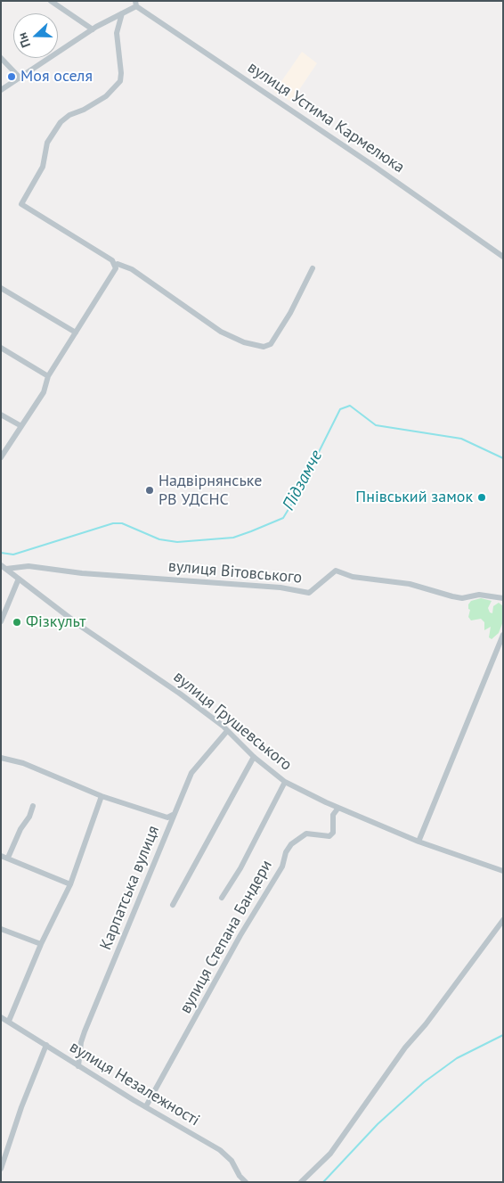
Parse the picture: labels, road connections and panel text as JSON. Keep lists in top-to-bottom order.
{
  "streets": {
    "street": [
      "вулиця Устима Кармелюка",
      "вулиця Вітовського",
      "вулиця Грушевського",
      "Карпатська вулиця",
      "вулиця Степана Бандери",
      "вулиця Незалежності"
    ]
  },
  "crossings": [
    ["вулиця Вітовського", "вулиця Грушевського"],
    ["вулиця Грушевського", "Карпатська вулиця"],
    ["вулиця Грушевського", "вулиця Степана Бандери"],
    ["Карпатська вулиця", "вулиця Незалежності"],
    ["вулиця Степана Бандери", "вулиця Незалежності"]
  ],
  "water": ["Підзамче"],
  "places": [
    "Моя оселя",
    "Надвірнянське РВ УДСНС",
    "Пнівський замок",
    "Фізкульт"
  ],
  "north": "left"
}
